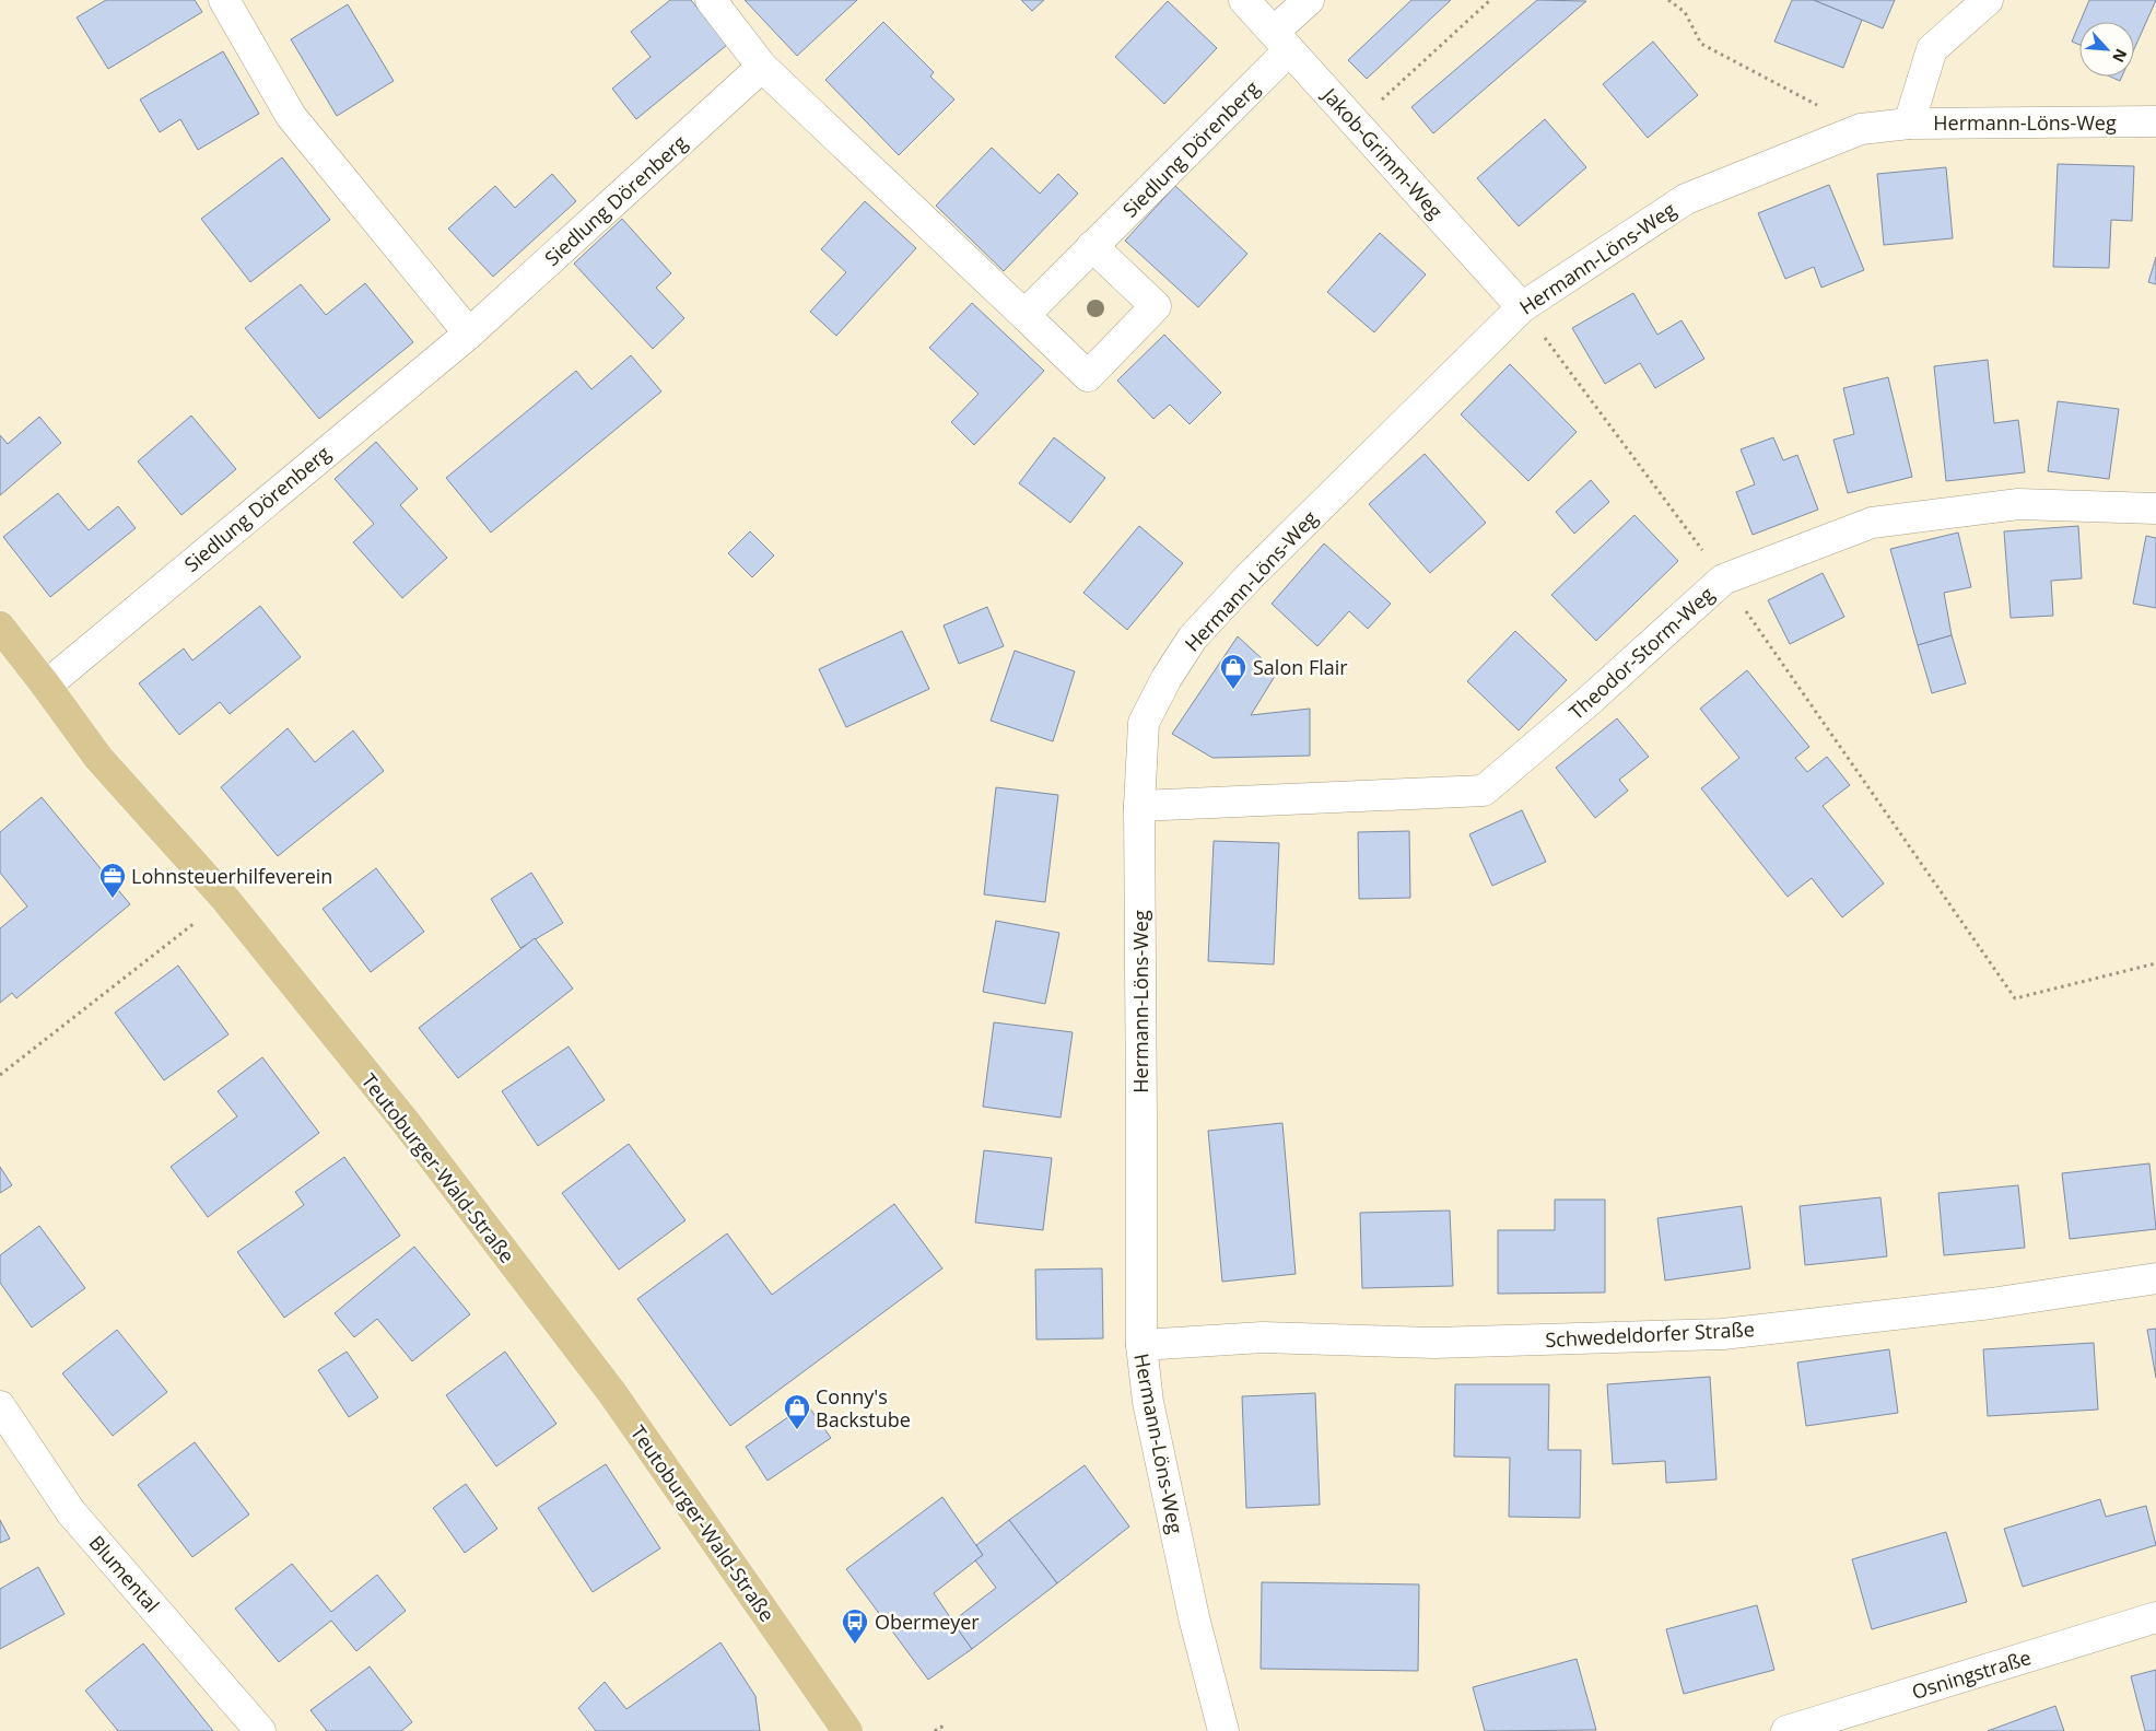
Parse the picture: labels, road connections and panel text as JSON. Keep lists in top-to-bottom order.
{
  "streets": {
    "main road": ["Teutoburger-Wald-Straße"],
    "street": [
      "Hermann-Löns-Weg",
      "Siedlung Dörenberg",
      "Jakob-Grimm-Weg",
      "Theodor-Storm-Weg",
      "Schwedeldorfer Straße",
      "Blumental",
      "Osningstraße"
    ]
  },
  "crossings": [
    ["Hermann-Löns-Weg", "Jakob-Grimm-Weg"],
    ["Hermann-Löns-Weg", "Theodor-Storm-Weg"],
    ["Hermann-Löns-Weg", "Schwedeldorfer Straße"],
    ["Siedlung Dörenberg", "Jakob-Grimm-Weg"],
    ["Siedlung Dörenberg", "Teutoburger-Wald-Straße"]
  ],
  "places": {
    "shop": ["Salon Flair", "Conny's Backstube"],
    "office": ["Lohnsteuerhilfeverein"],
    "bus stop": ["Obermeyer"]
  },
  "north": "bottom right"
}
